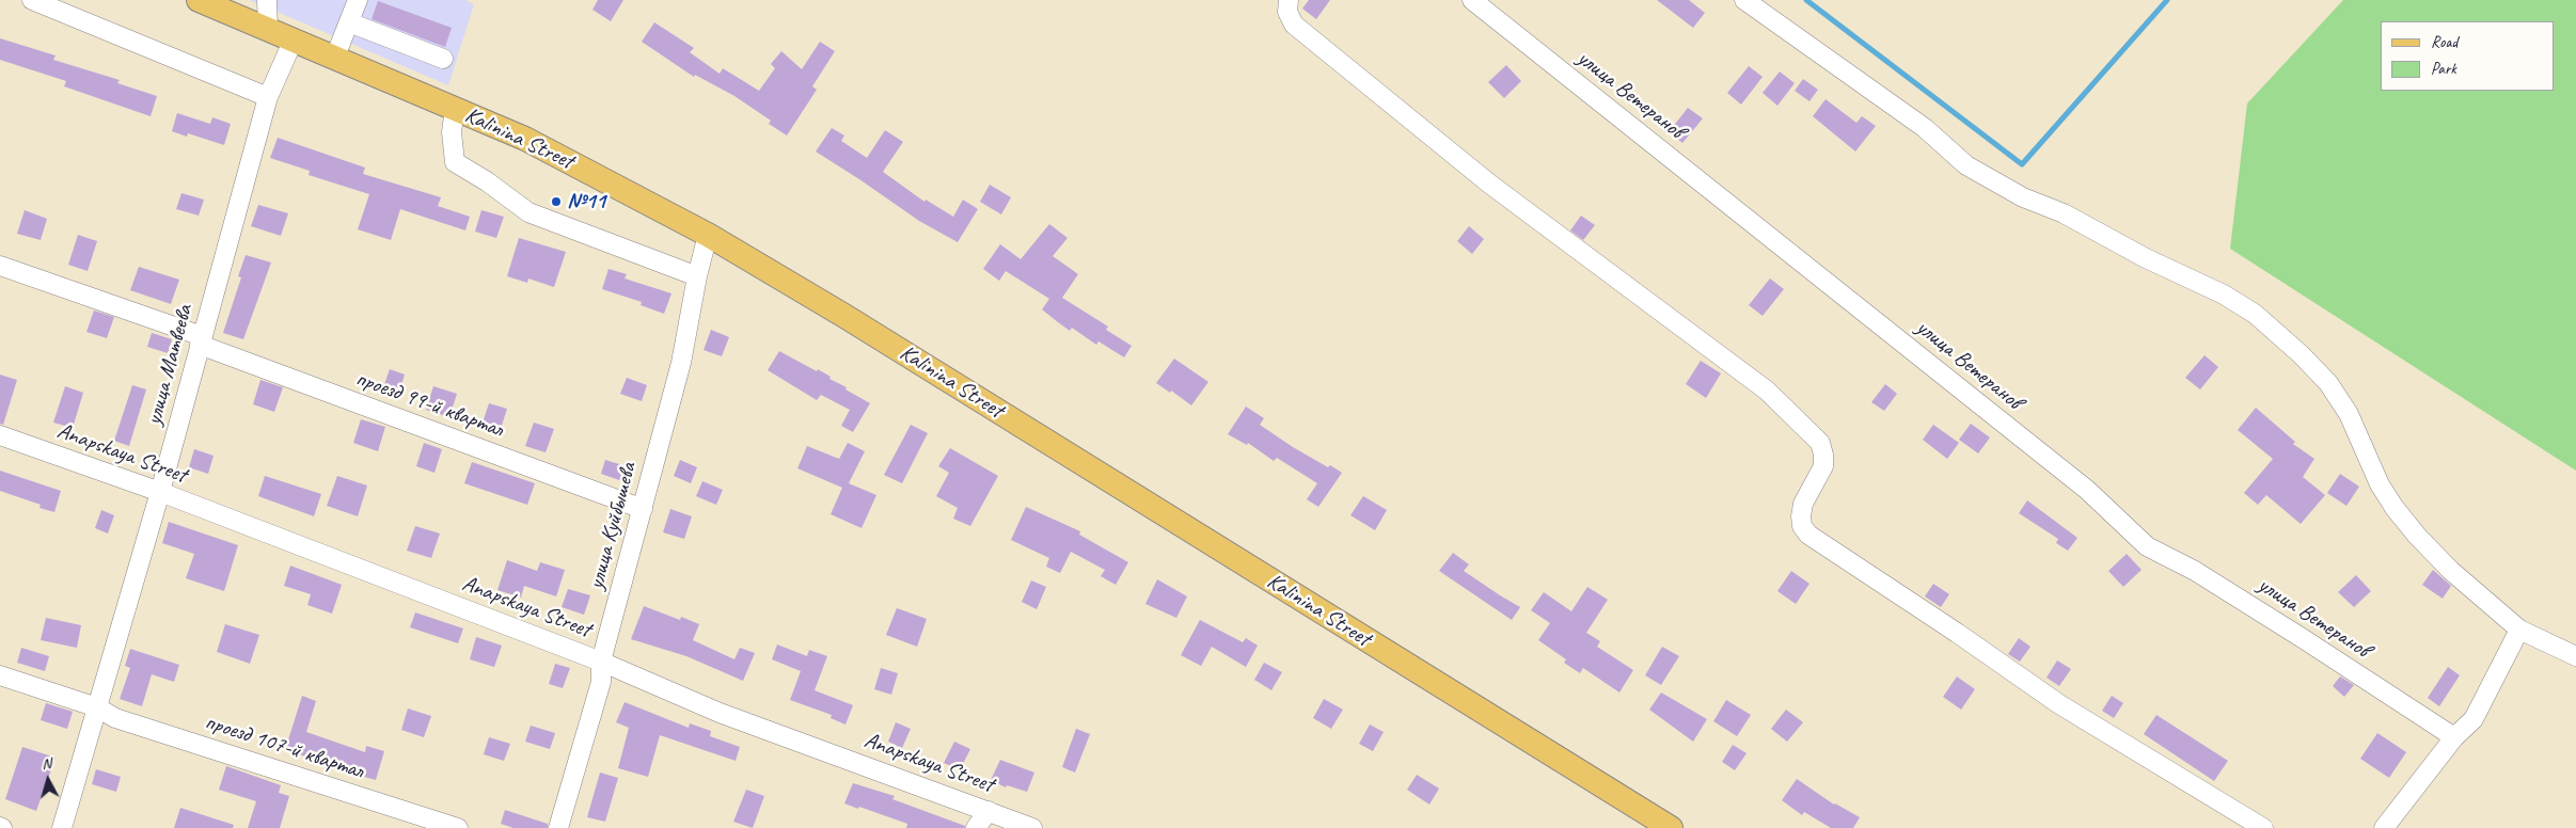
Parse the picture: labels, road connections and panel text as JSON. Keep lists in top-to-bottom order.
{
  "streets": {
    "main road": ["Kalinina Street"],
    "street": [
      "улица Ветеранов",
      "улица Матвеева",
      "проезд 99-й квартал",
      "Anapskaya Street",
      "улица Куйбышева",
      "проезд 107-й квартал"
    ]
  },
  "crossings": [
    ["Kalinina Street", "улица Матвеева"],
    ["Kalinina Street", "улица Куйбышева"],
    ["улица Матвеева", "проезд 99-й квартал"],
    ["улица Матвеева", "Anapskaya Street"],
    ["улица Матвеева", "проезд 107-й квартал"],
    ["проезд 99-й квартал", "улица Куйбышева"],
    ["Anapskaya Street", "улица Куйбышева"]
  ],
  "places": ["№11"],
  "legend": ["Road", "Park"],
  "north": "top"
}
